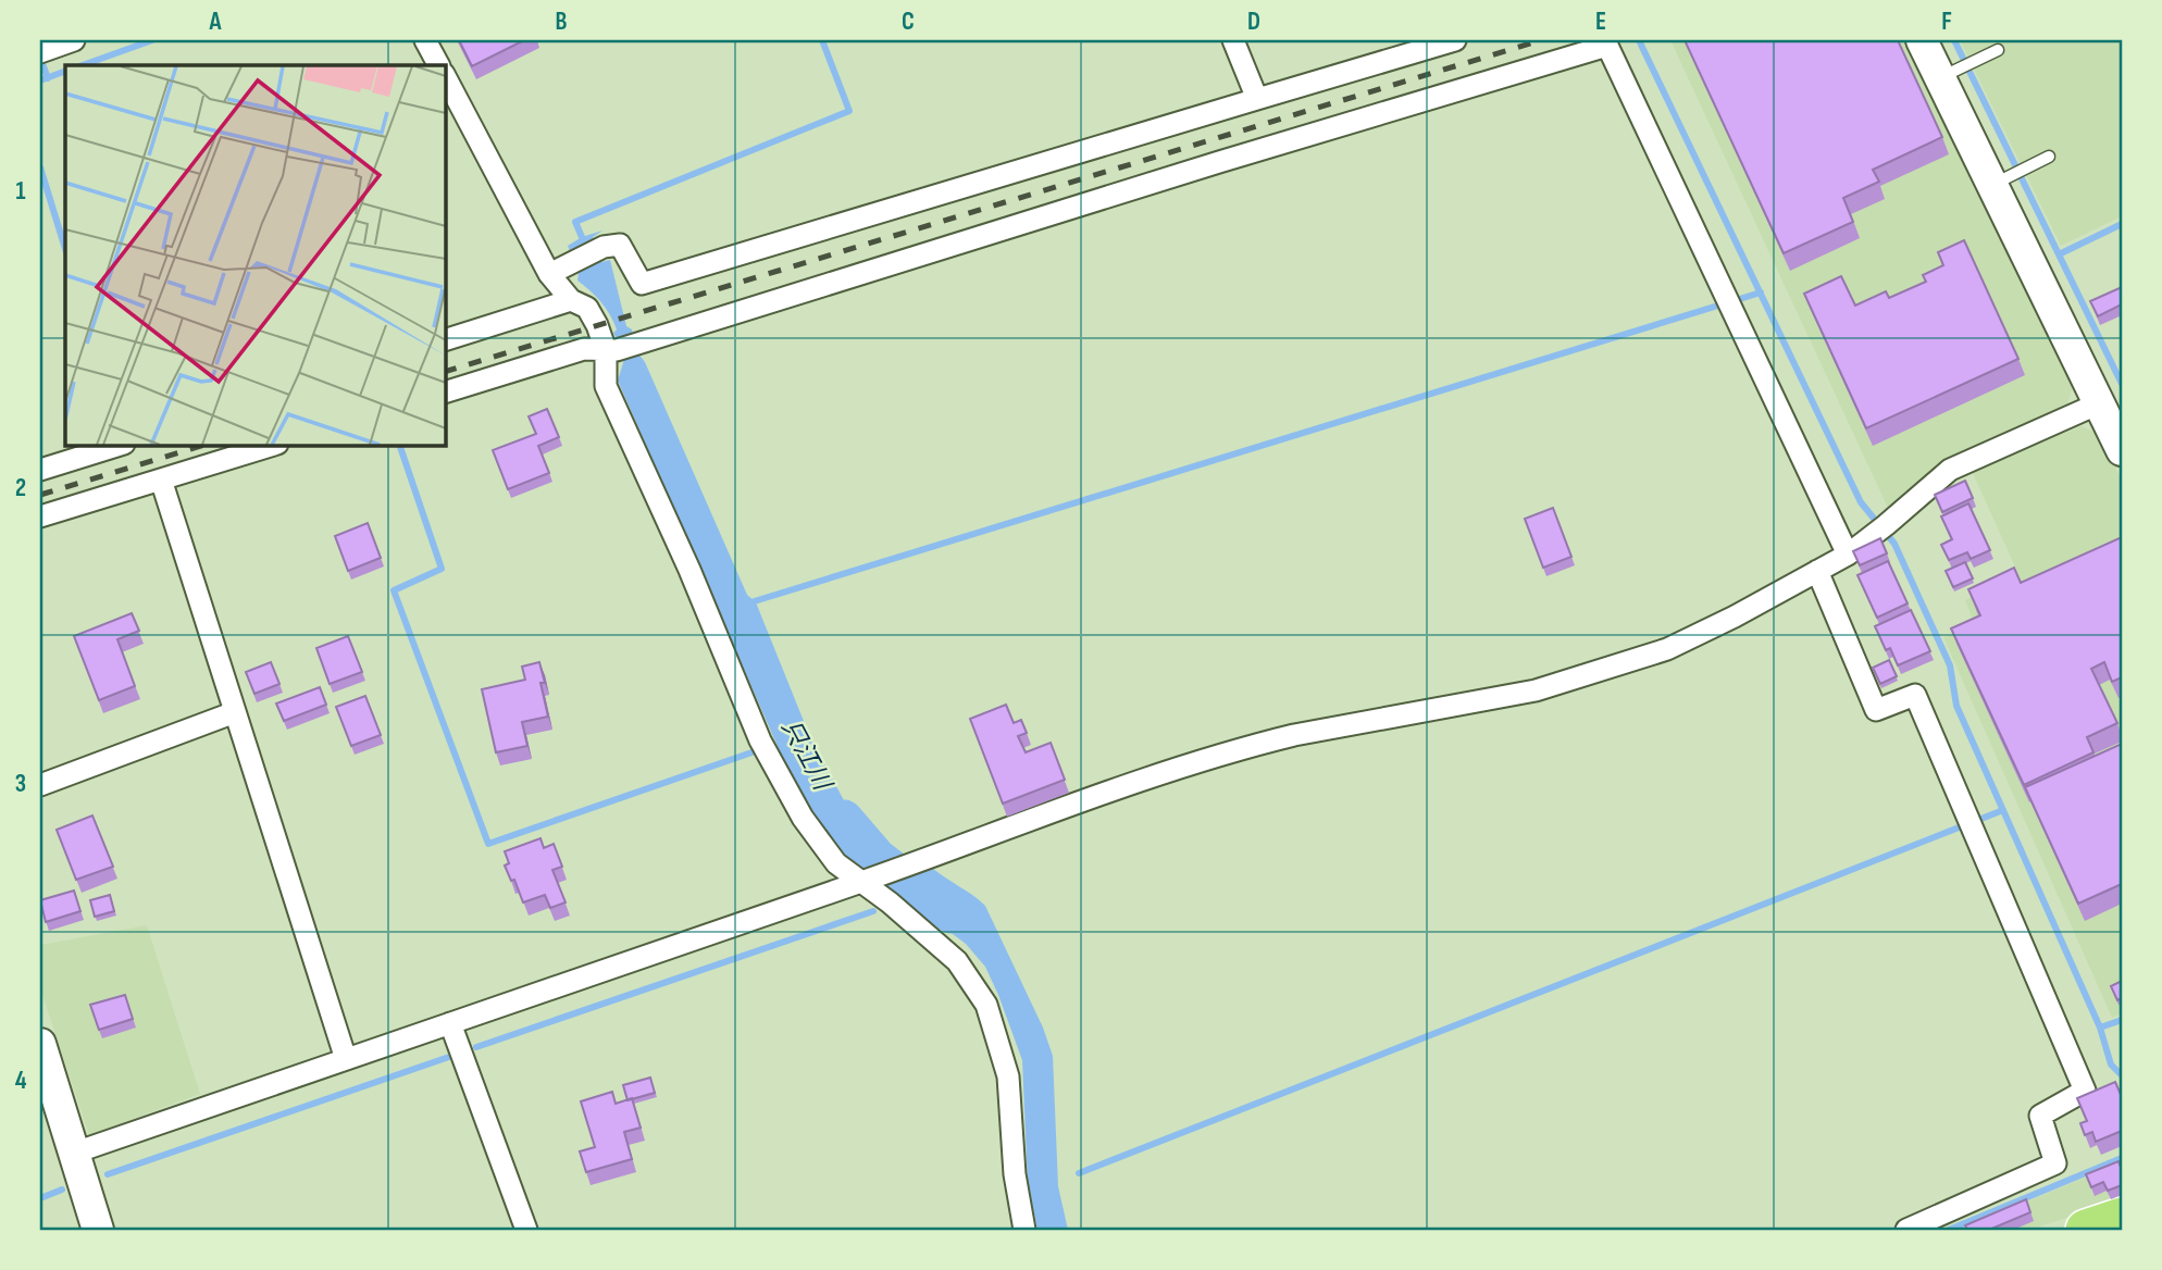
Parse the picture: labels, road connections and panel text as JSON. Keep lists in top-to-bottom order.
{
  "water": ["只江川"],
  "grid": {
    "columns": [
      "A",
      "B",
      "C",
      "D",
      "E",
      "F"
    ],
    "rows": [
      "1",
      "2",
      "3",
      "4"
    ]
  }
}
